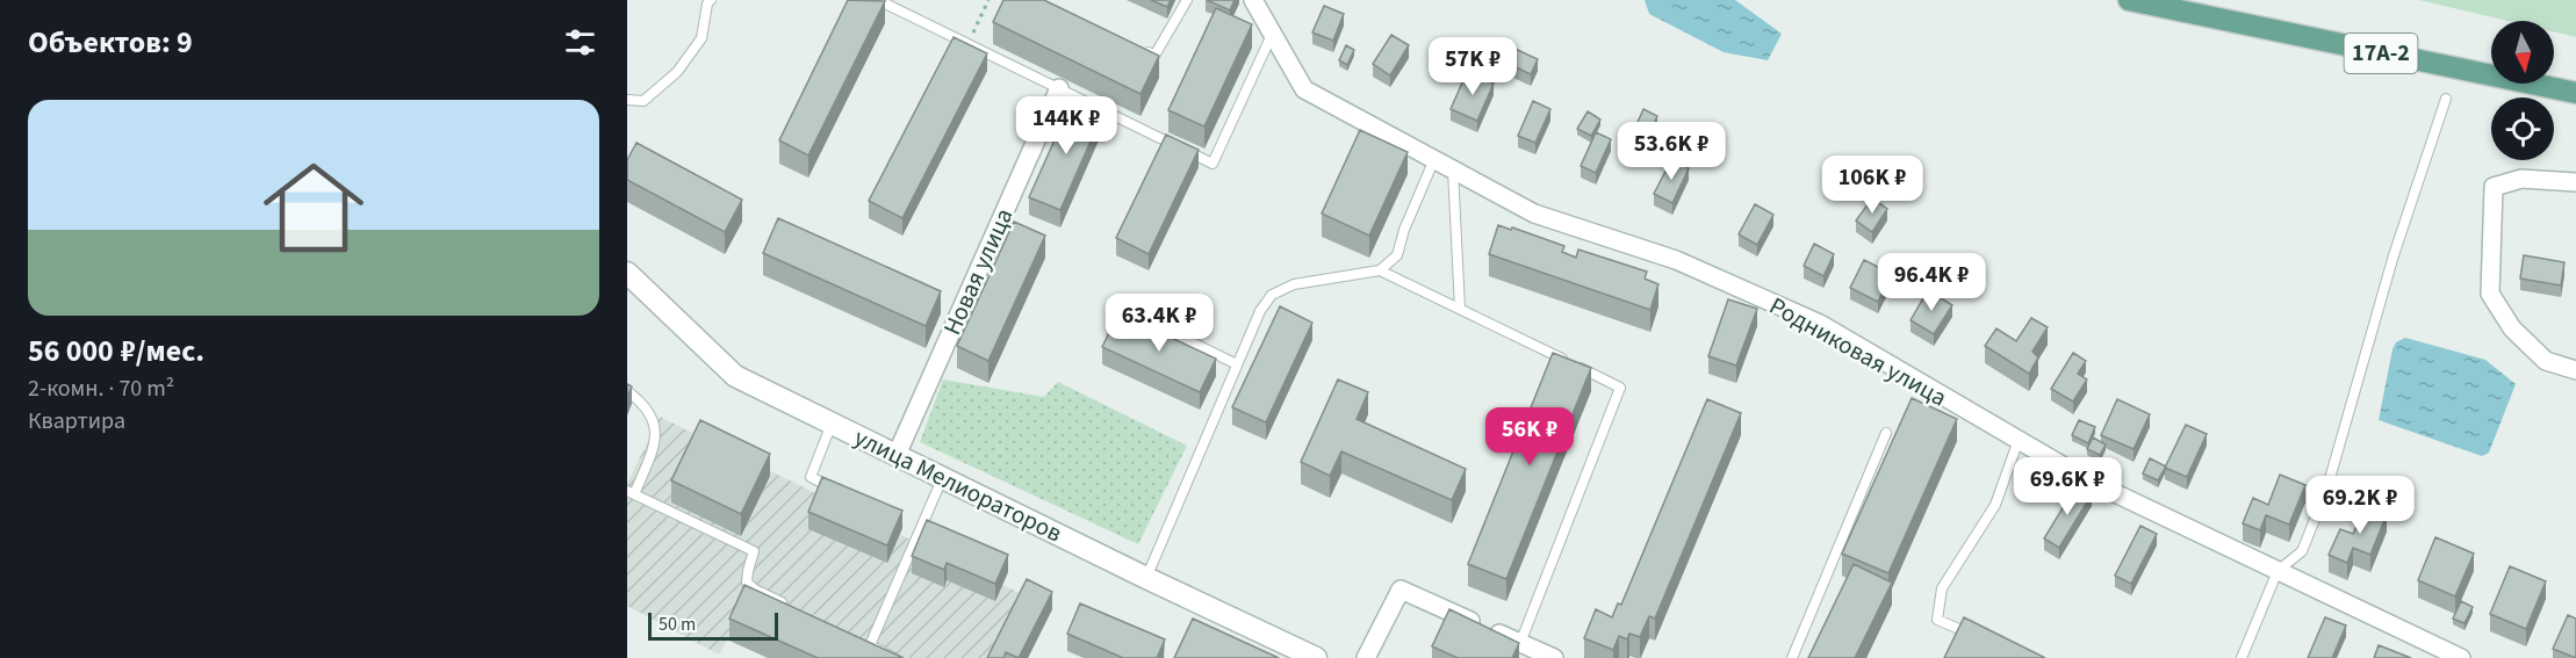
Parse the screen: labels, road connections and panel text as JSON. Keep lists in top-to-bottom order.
{
  "streets": {
    "main road": ["17А-2"],
    "street": ["Новая улица", "Родниковая улица", "улица Мелиораторов"]
  },
  "crossings": [
    ["Новая улица", "улица Мелиораторов"]
  ],
  "scale_bar": "50 m",
  "north": "bottom",
  "page": {
    "heading": "Объектов: 9",
    "price": [
      "57K ₽",
      "144K ₽",
      "53.6K ₽",
      "106K ₽",
      "96.4K ₽",
      "63.4K ₽",
      "56K ₽",
      "69.6K ₽",
      "69.2K ₽"
    ],
    "list": [
      {
        "name": "56 000 ₽/мес.",
        "note": "2-комн. · 70 m² · Квартира"
      }
    ],
    "scale": "50 m"
  }
}
